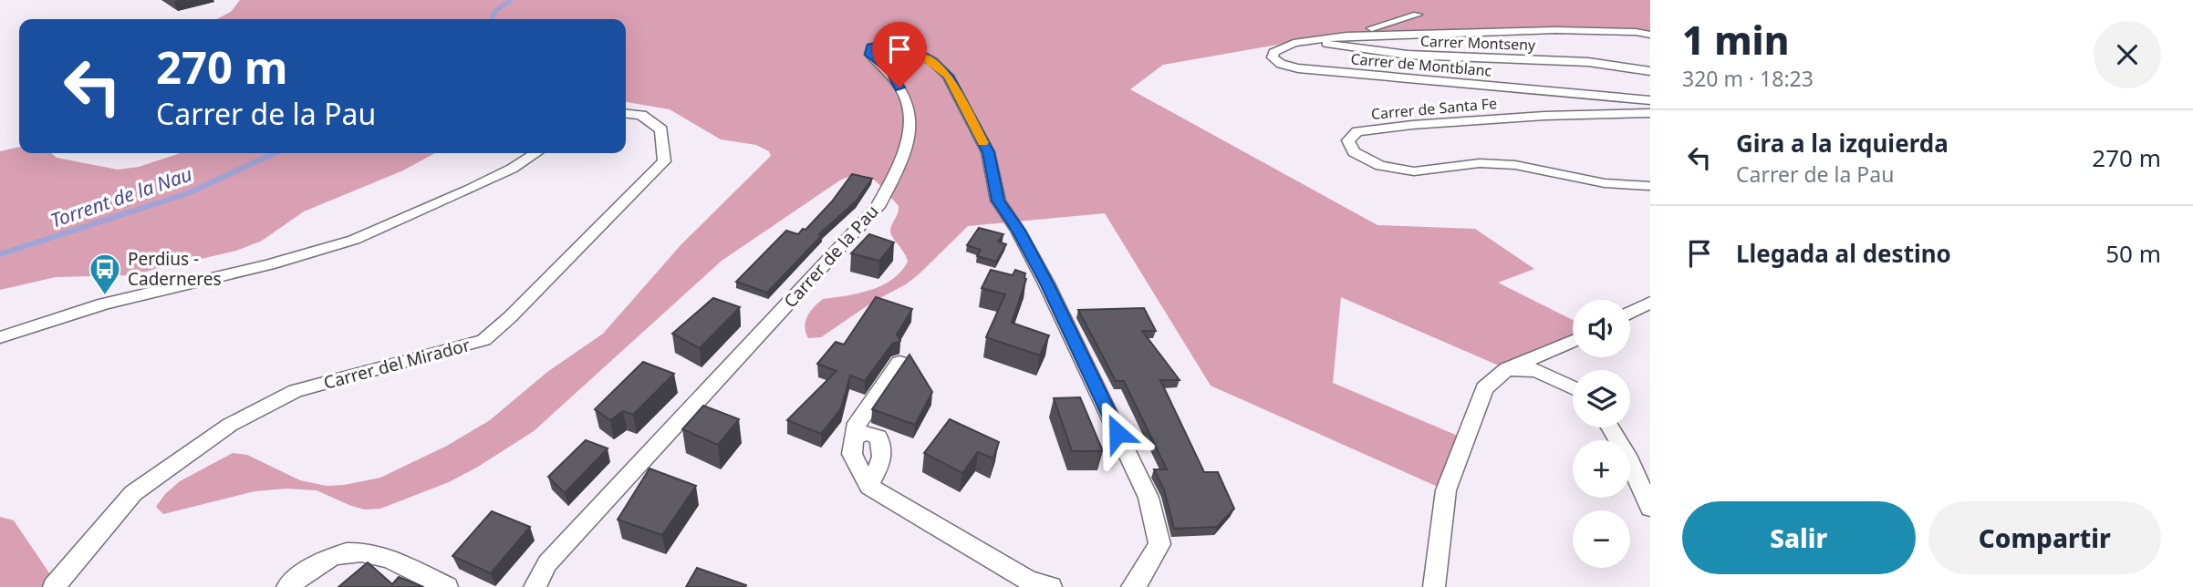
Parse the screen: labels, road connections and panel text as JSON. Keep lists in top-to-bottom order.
{
  "streets": {
    "street": [
      "Carrer Montseny",
      "Carrer de Montblanc",
      "Carrer de Santa Fe",
      "Carrer de la Pau",
      "Carrer del Mirador"
    ]
  },
  "crossings": [
    ["Carrer Montseny", "Carrer de Montblanc"]
  ],
  "water": ["Torrent de la Nau"],
  "places": {
    "bus stop": ["Perdius - Caderneres"]
  },
  "page": {
    "heading": ["1 min", "320 m · 18:23"],
    "turn": ["270 m", "Carrer de la Pau"],
    "list": [
      {
        "name": "Gira a la izquierda",
        "note": "Carrer de la Pau",
        "value": "270 m"
      },
      {
        "name": "Llegada al destino",
        "value": "50 m"
      }
    ],
    "map_buttons": ["+", "−"],
    "buttons": ["Salir", "Compartir"]
  }
}
